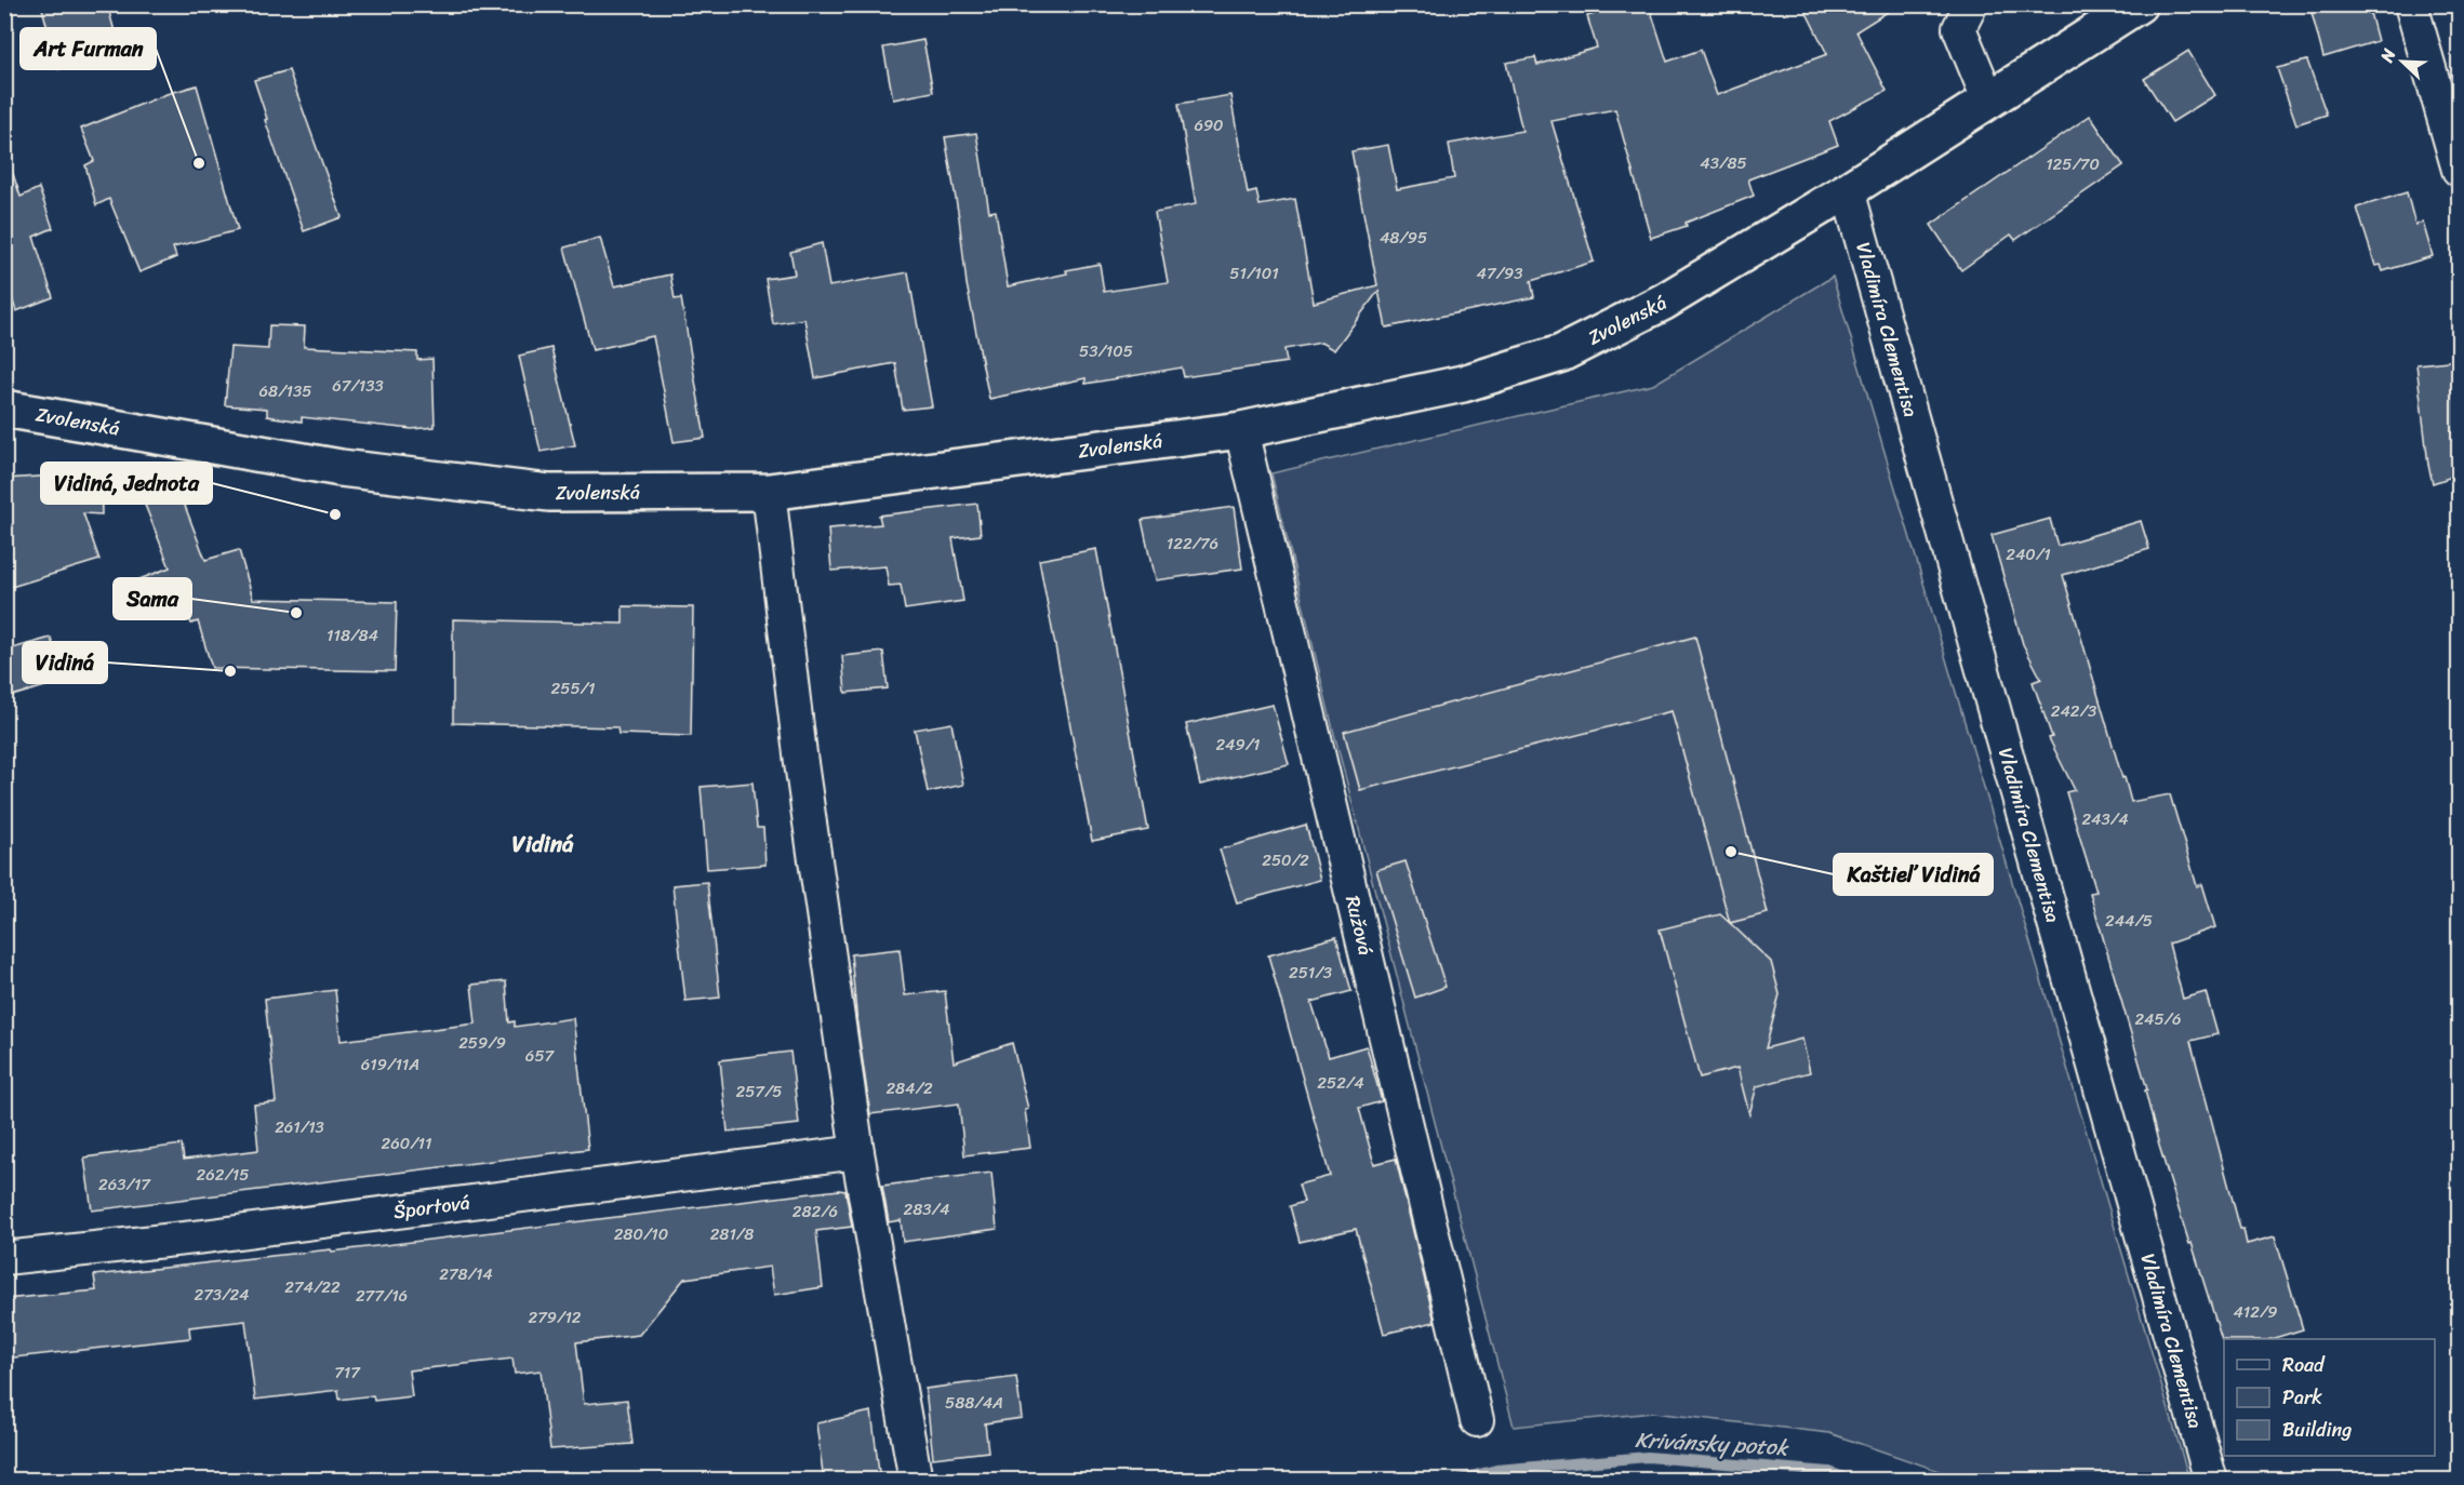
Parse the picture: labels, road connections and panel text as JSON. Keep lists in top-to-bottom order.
{
  "streets": {
    "street": [
      "Zvolenská",
      "Vladimíra Clementisa",
      "Ružová",
      "Športová"
    ]
  },
  "crossings": [
    ["Zvolenská", "Vladimíra Clementisa"],
    ["Zvolenská", "Ružová"]
  ],
  "districts": ["Vidiná"],
  "water": ["Krivánsky potok"],
  "places": [
    "Art Furman",
    "Vidiná, Jednota",
    "Sama",
    "Vidiná",
    "Kaštieľ Vidiná"
  ],
  "house_numbers": [
    "690",
    "43/85",
    "125/70",
    "48/95",
    "51/101",
    "47/93",
    "53/105",
    "67/133",
    "68/135",
    "122/76",
    "240/1",
    "118/84",
    "255/1",
    "242/3",
    "249/1",
    "243/4",
    "250/2",
    "244/5",
    "251/3",
    "245/6",
    "259/9",
    "657",
    "619/11A",
    "252/4",
    "284/2",
    "257/5",
    "261/13",
    "260/11",
    "262/15",
    "263/17",
    "283/4",
    "282/6",
    "280/10",
    "281/8",
    "278/14",
    "274/22",
    "273/24",
    "277/16",
    "412/9",
    "279/12",
    "717",
    "588/4A"
  ],
  "legend": ["Road", "Park", "Building"],
  "north": "top left"
}
